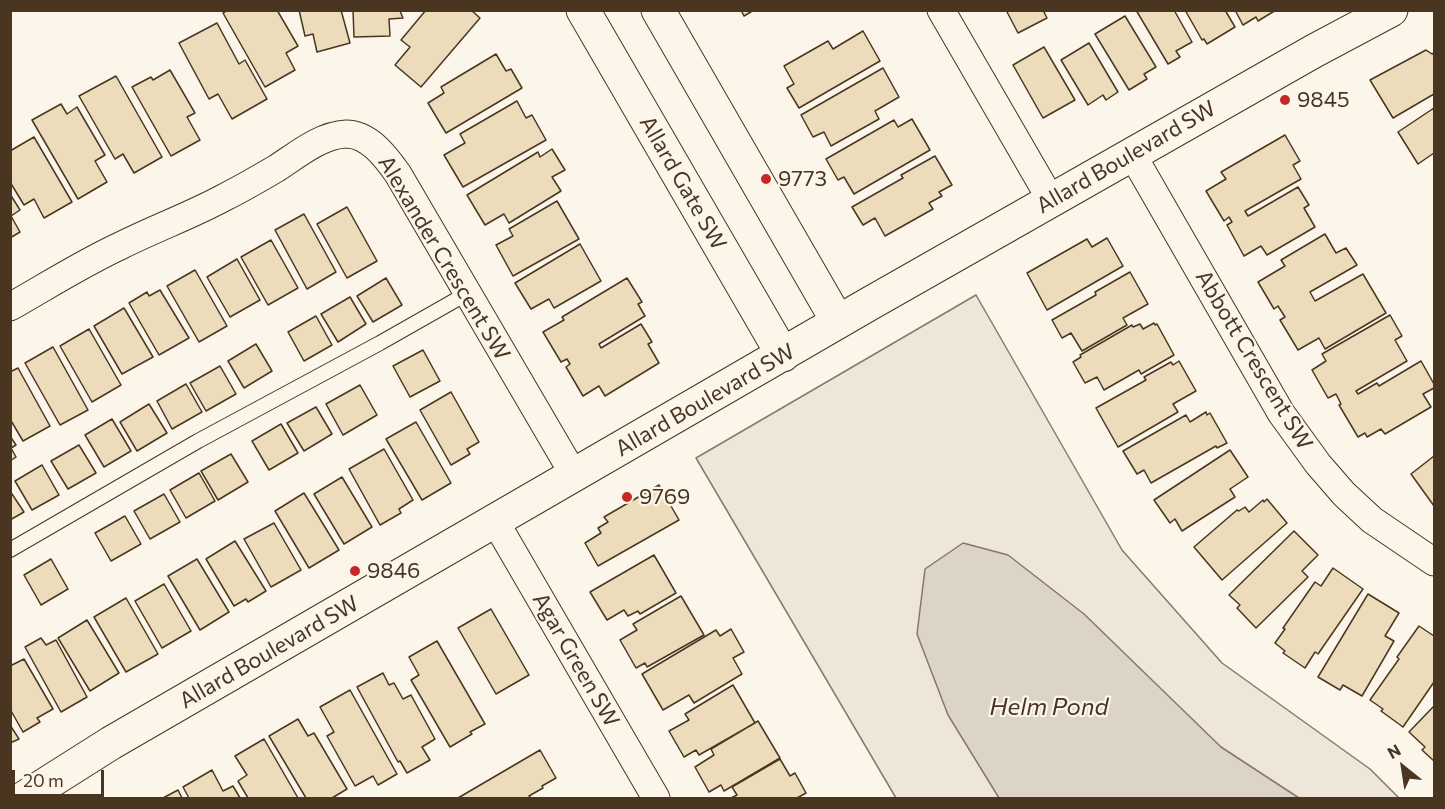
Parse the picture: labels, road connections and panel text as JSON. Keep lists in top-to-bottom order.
{
  "streets": {
    "street": [
      "Allard Boulevard SW",
      "Allard Gate SW",
      "Alexander Crescent SW",
      "Abbott Crescent SW",
      "Agar Green SW"
    ]
  },
  "crossings": [
    ["Allard Boulevard SW", "Allard Gate SW"],
    ["Allard Boulevard SW", "Alexander Crescent SW"],
    ["Allard Boulevard SW", "Abbott Crescent SW"],
    ["Allard Boulevard SW", "Agar Green SW"]
  ],
  "water": ["Helm Pond"],
  "places": [
    "9845",
    "9773",
    "9769",
    "9846"
  ],
  "scale_bar": "20 m",
  "north": "top left"
}
